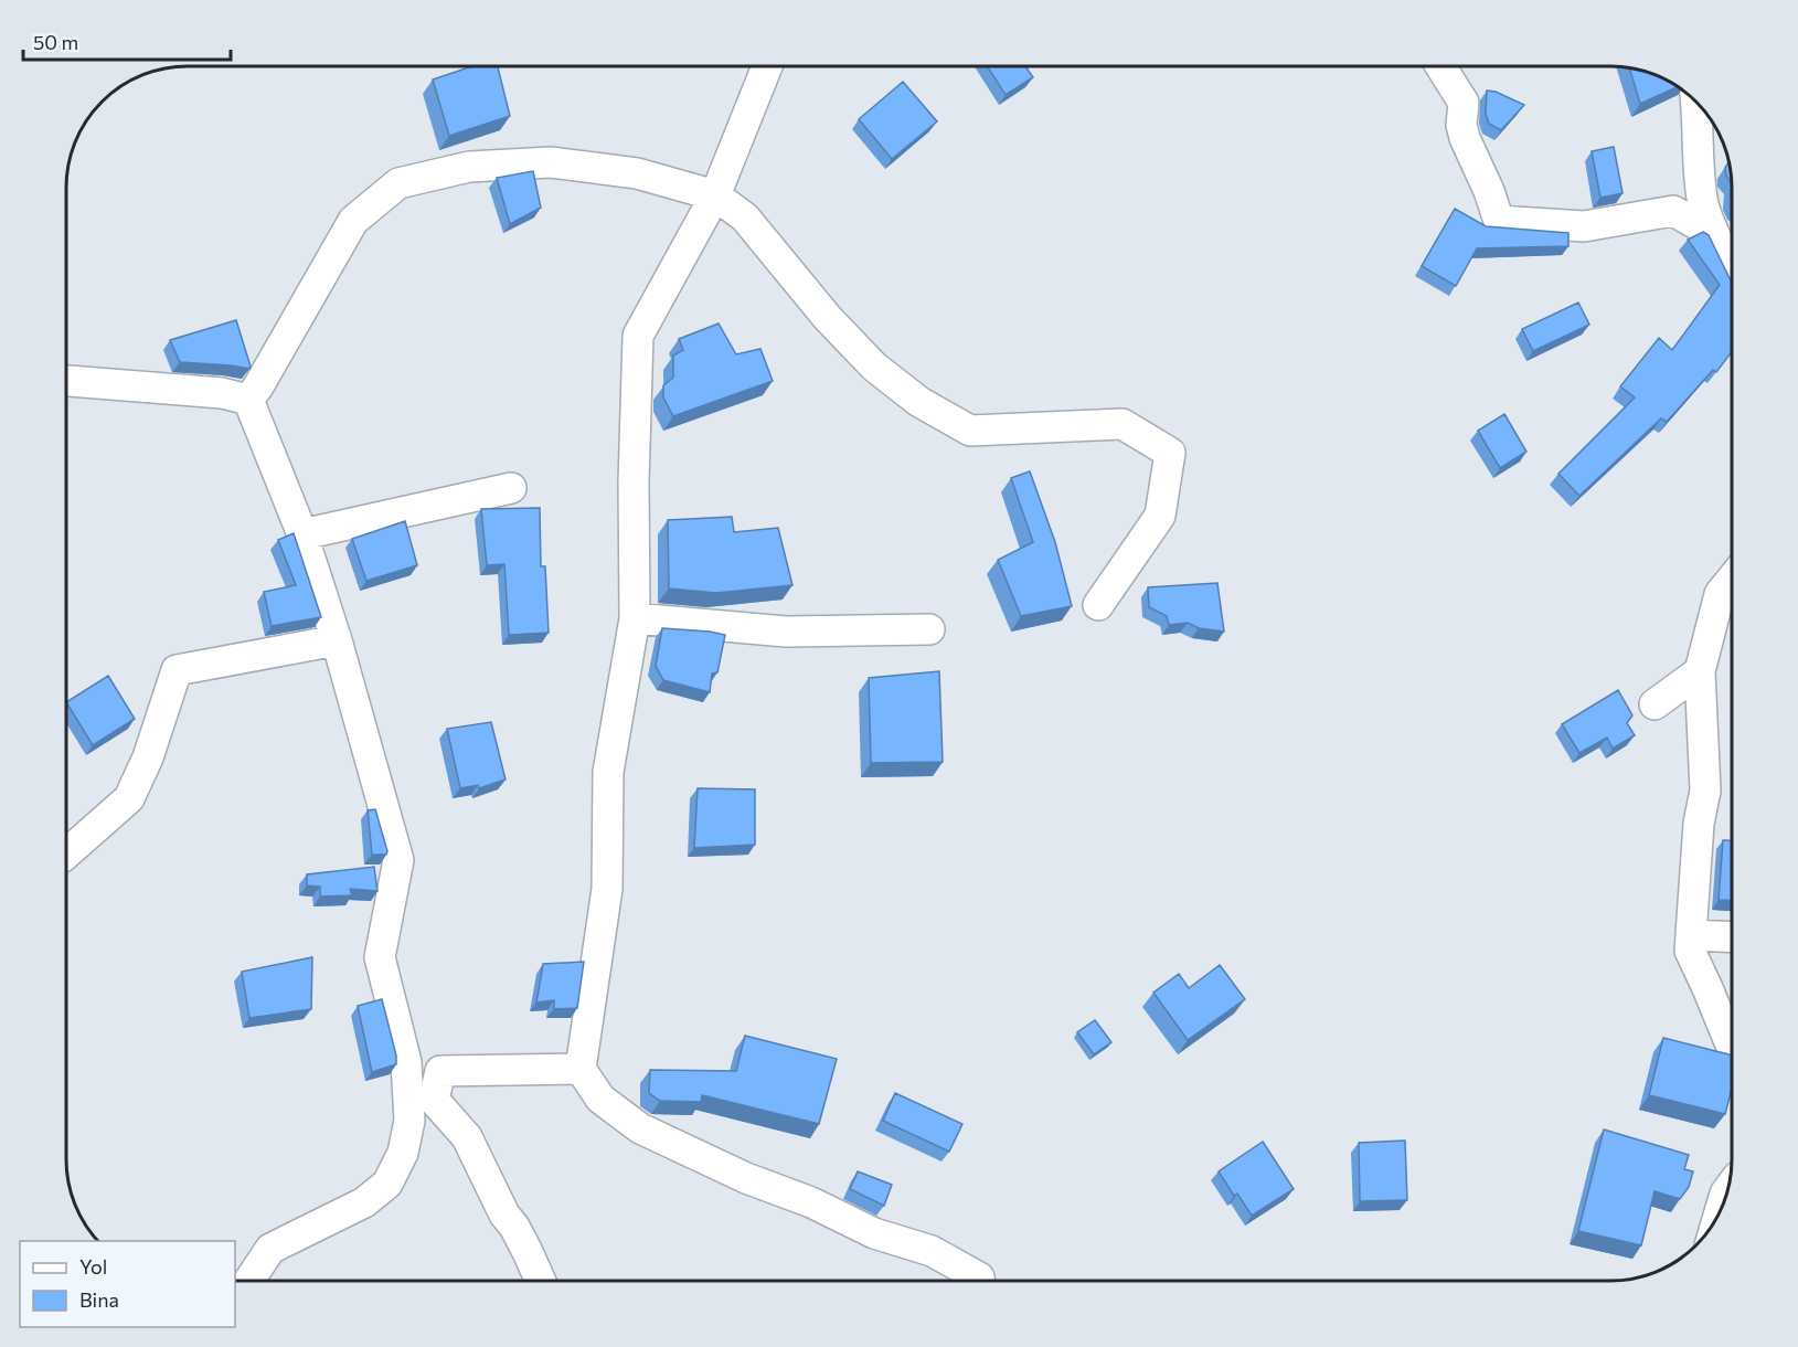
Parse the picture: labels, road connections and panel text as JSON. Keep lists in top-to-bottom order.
{
  "legend": ["Yol", "Bina"],
  "scale_bar": "50 m"
}
